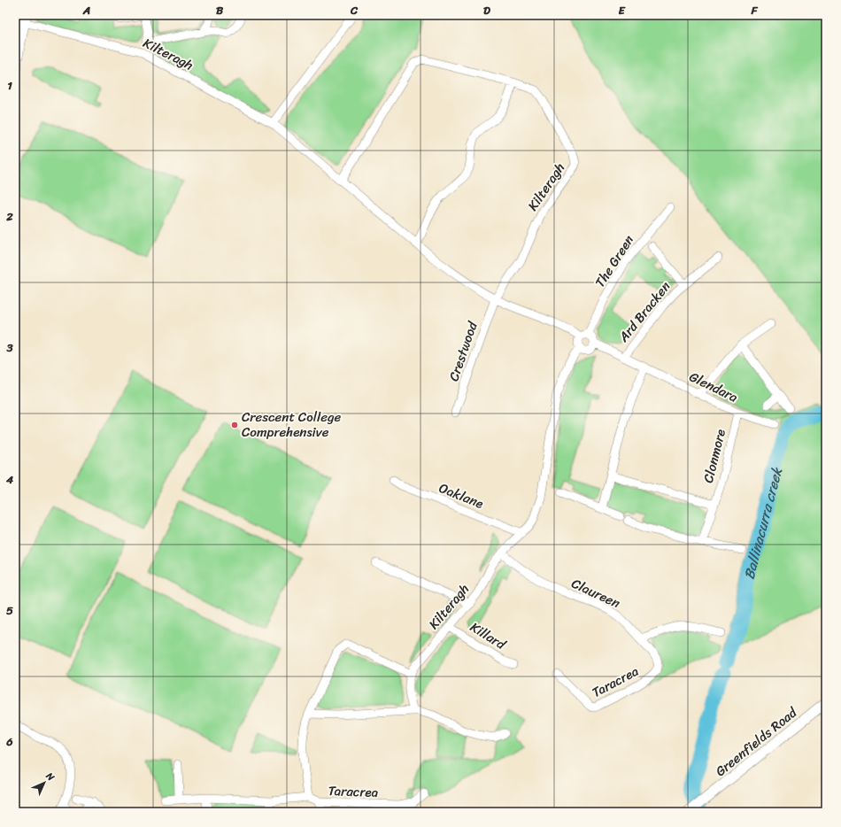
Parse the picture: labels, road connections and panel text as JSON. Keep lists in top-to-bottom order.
{
  "streets": {
    "street": [
      "Kilteragh",
      "The Green",
      "Ard Bracken",
      "Crestwood",
      "Glendara",
      "Clonmore",
      "Oaklane",
      "Claureen",
      "Killard",
      "Taracrea",
      "Greenfields Road"
    ]
  },
  "crossings": [
    ["Kilteragh", "The Green"],
    ["Kilteragh", "Crestwood"],
    ["Kilteragh", "Glendara"],
    ["Kilteragh", "Oaklane"],
    ["Kilteragh", "Claureen"],
    ["Kilteragh", "Killard"],
    ["The Green", "Glendara"],
    ["Ard Bracken", "Glendara"],
    ["Glendara", "Clonmore"],
    ["Claureen", "Taracrea"]
  ],
  "water": ["Ballinacurra creek"],
  "places": ["Crescent College Comprehensive"],
  "north": "top right",
  "grid": {
    "columns": [
      "A",
      "B",
      "C",
      "D",
      "E",
      "F"
    ],
    "rows": [
      "1",
      "2",
      "3",
      "4",
      "5",
      "6"
    ]
  }
}
